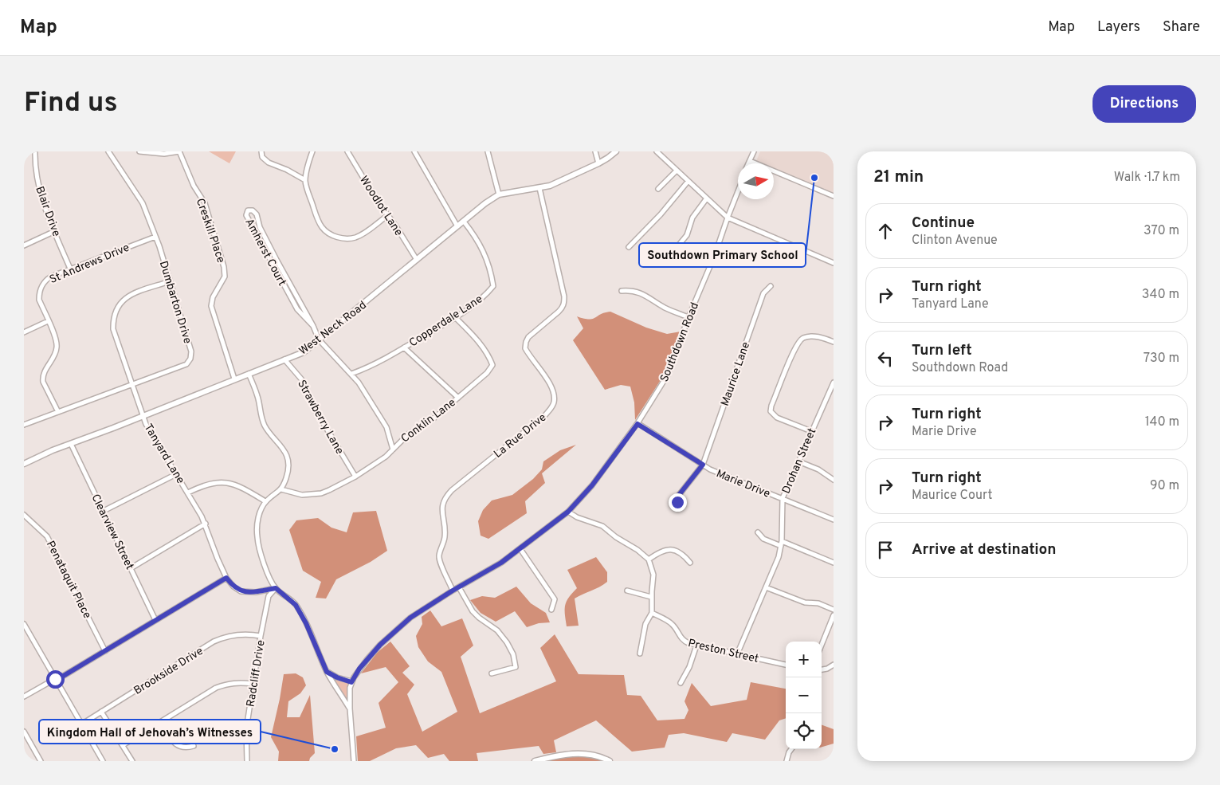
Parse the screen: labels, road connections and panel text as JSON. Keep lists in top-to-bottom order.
{
  "streets": {
    "street": [
      "Woodlot Lane",
      "Blair Drive",
      "Creskill Place",
      "Amherst Court",
      "St Andrews Drive",
      "Dumbarton Drive",
      "Copperdale Lane",
      "West Neck Road",
      "Southdown Road",
      "Maurice Lane",
      "Strawberry Lane",
      "Conklin Lane",
      "La Rue Drive",
      "Tanyard Lane",
      "Drohan Street",
      "Marie Drive",
      "Clearview Street",
      "Penataquit Place",
      "Preston Street",
      "Brookside Drive",
      "Radcliff Drive"
    ]
  },
  "crossings": [
    ["Woodlot Lane", "West Neck Road"],
    ["Blair Drive", "St Andrews Drive"],
    ["Creskill Place", "West Neck Road"],
    ["Amherst Court", "West Neck Road"],
    ["St Andrews Drive", "Dumbarton Drive"],
    ["Dumbarton Drive", "Tanyard Lane"],
    ["Copperdale Lane", "West Neck Road"],
    ["Copperdale Lane", "Conklin Lane"],
    ["West Neck Road", "Strawberry Lane"],
    ["West Neck Road", "La Rue Drive"],
    ["West Neck Road", "Tanyard Lane"],
    ["West Neck Road", "Clearview Street"],
    ["Southdown Road", "La Rue Drive"],
    ["Southdown Road", "Marie Drive"],
    ["Maurice Lane", "Marie Drive"],
    ["Strawberry Lane", "Conklin Lane"],
    ["Tanyard Lane", "Radcliff Drive"],
    ["Drohan Street", "Marie Drive"],
    ["Drohan Street", "Preston Street"],
    ["Brookside Drive", "Radcliff Drive"]
  ],
  "places": ["Southdown Primary School", "Kingdom Hall of Jehovah’s Witnesses"],
  "north": "right",
  "page": {
    "header": "Map",
    "nav": ["Map", "Layers", "Share"],
    "buttons": "Directions",
    "title": "Find us",
    "heading": ["21 min", "Walk · 1.7 km"],
    "list": [
      ["Continue", "Clinton Avenue", "370 m"],
      ["Turn right", "Tanyard Lane", "340 m"],
      ["Turn left", "Southdown Road", "730 m"],
      ["Turn right", "Marie Drive", "140 m"],
      ["Turn right", "Maurice Court", "90 m"],
      "Arrive at destination"
    ],
    "map_buttons": ["+", "−"]
  }
}
